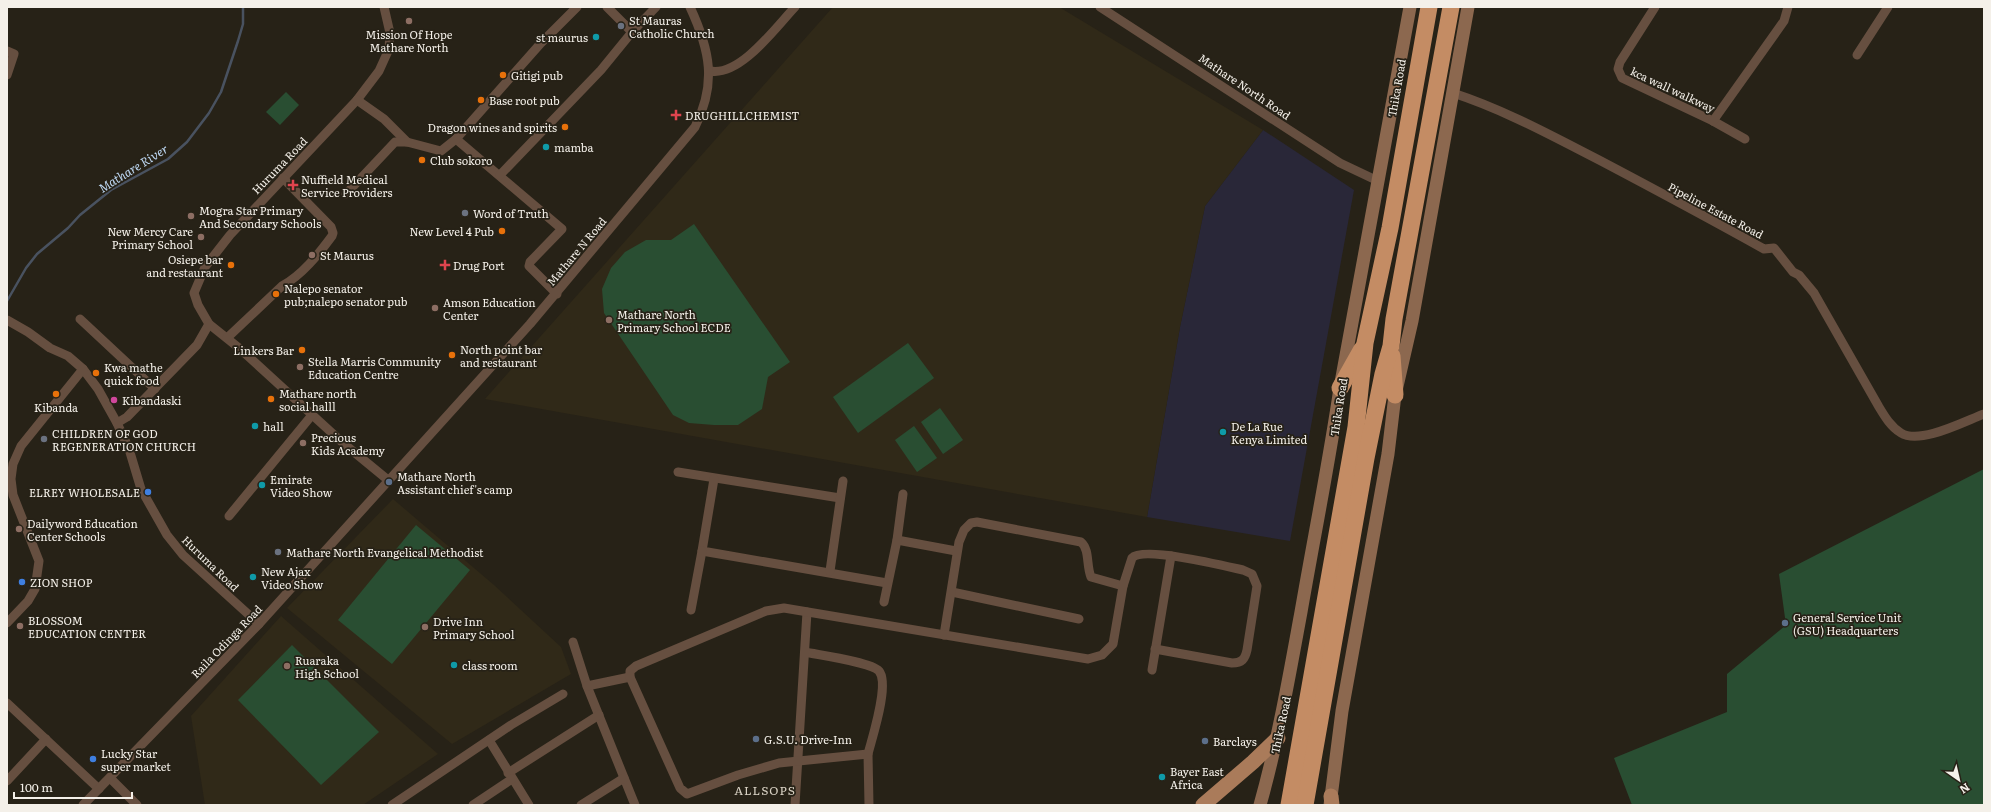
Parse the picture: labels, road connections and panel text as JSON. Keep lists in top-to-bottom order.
{
  "streets": {
    "highway": ["Thika Road"],
    "street": [
      "Mathare North Road",
      "kca wall walkway",
      "Huruma Road",
      "Pipeline Estate Road",
      "Mathare N Road",
      "Raila Odinga Road"
    ]
  },
  "crossings": [
    ["Mathare North Road", "Thika Road"],
    ["Huruma Road", "Raila Odinga Road"],
    ["Mathare N Road", "Raila Odinga Road"]
  ],
  "districts": ["ALLSOPS"],
  "water": ["Mathare River"],
  "places": {
    "other": [
      "Mission Of Hope Mathare North",
      "St Mauras Catholic Church",
      "st maurus",
      "Gitigi pub",
      "Base root pub",
      "Dragon wines and spirits",
      "mamba",
      "Club sokoro",
      "Word of Truth",
      "Mogra Star Primary And Secondary Schools",
      "New Level 4 Pub",
      "New Mercy Care Primary School",
      "St Maurus",
      "Osiepe bar and restaurant",
      "Nalepo senator pub;nalepo senator pub",
      "Amson Education Center",
      "Mathare North Primary School ECDE",
      "Linkers Bar",
      "North point bar and restaurant",
      "Stella Marris Community Education Centre",
      "Kwa mathe quick food",
      "Kibanda",
      "Mathare north social halll",
      "Kibandaski",
      "hall",
      "De La Rue Kenya Limited",
      "CHILDREN OF GOD REGENERATION CHURCH",
      "Precious Kids Academy",
      "Mathare North Assistant chief's camp",
      "Emirate Video Show",
      "ELREY WHOLESALE",
      "Dailyword Education Center Schools",
      "Mathare North Evangelical Methodist",
      "New Ajax Video Show",
      "ZION SHOP",
      "General Service Unit (GSU) Headquarters",
      "BLOSSOM EDUCATION CENTER",
      "Drive Inn Primary School",
      "class room",
      "Ruaraka High School",
      "G.S.U. Drive-Inn",
      "Barclays",
      "Lucky Star super market",
      "Bayer East Africa"
    ],
    "health": ["DRUGHILLCHEMIST", "Nuffield Medical Service Providers", "Drug Port"]
  },
  "scale_bar": "100 m",
  "north": "bottom right"
}
